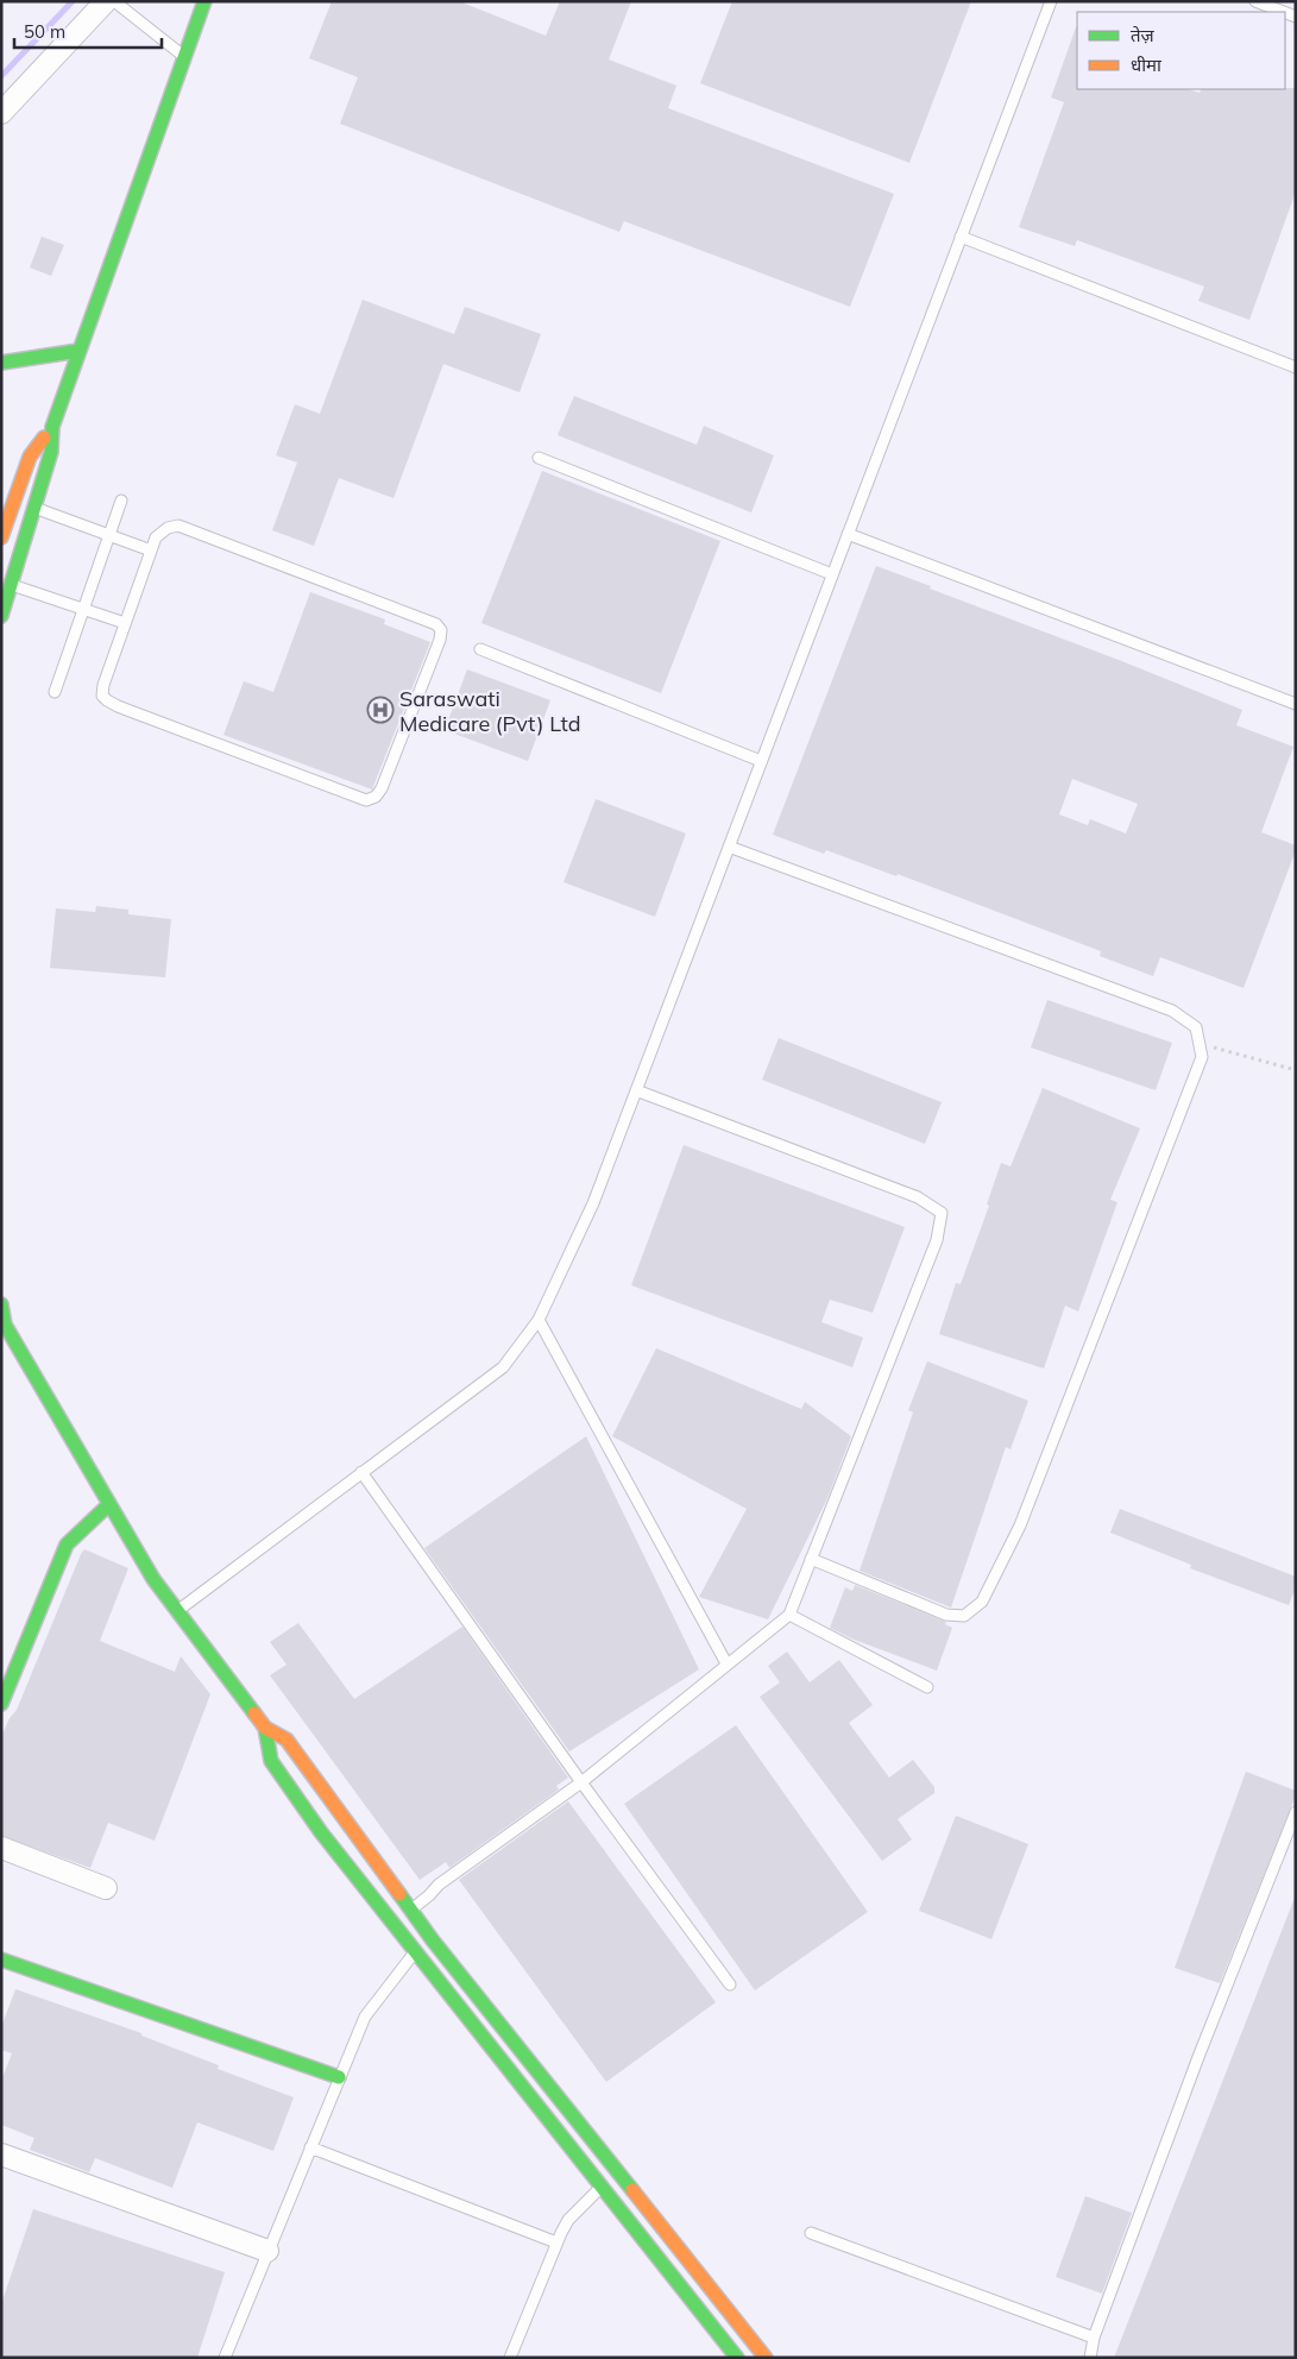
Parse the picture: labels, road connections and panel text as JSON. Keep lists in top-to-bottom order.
{
  "places": {
    "hospital": ["Saraswati Medicare (Pvt) Ltd"]
  },
  "legend": ["तेज़", "धीमा"],
  "scale_bar": "50 m"
}
